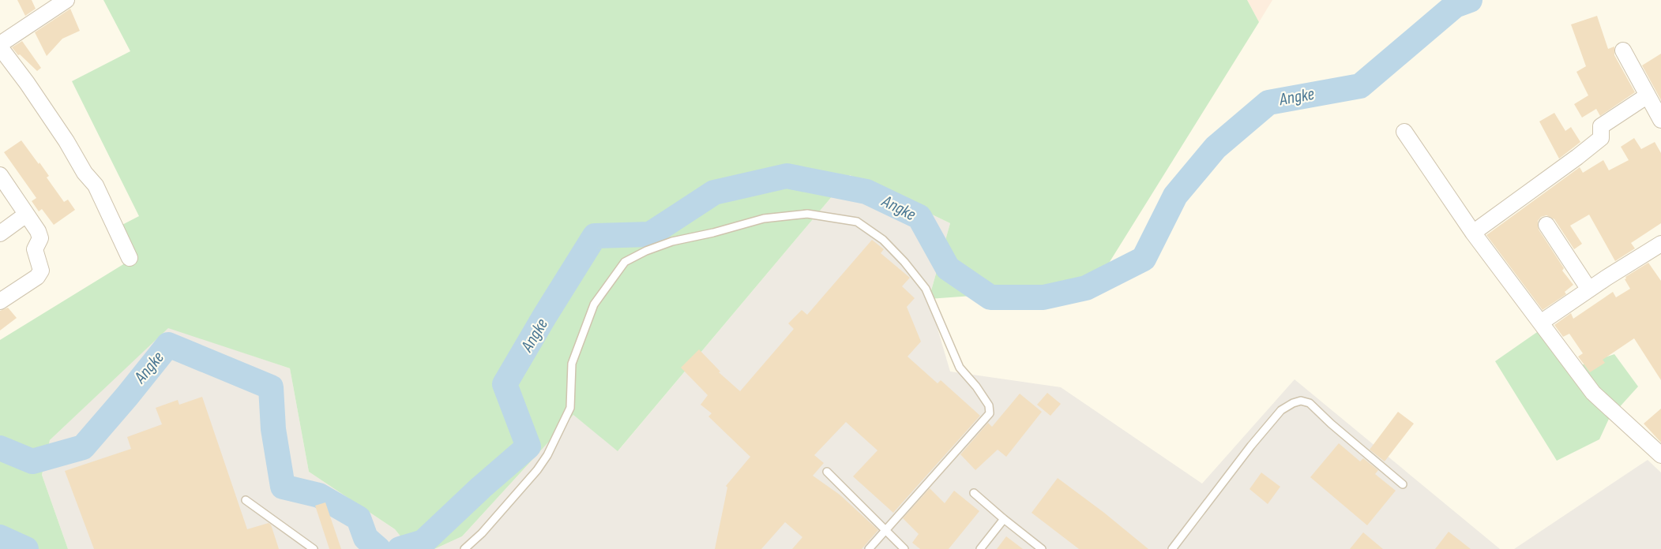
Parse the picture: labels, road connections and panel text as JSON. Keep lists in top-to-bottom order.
{
  "water": ["Angke"]
}
